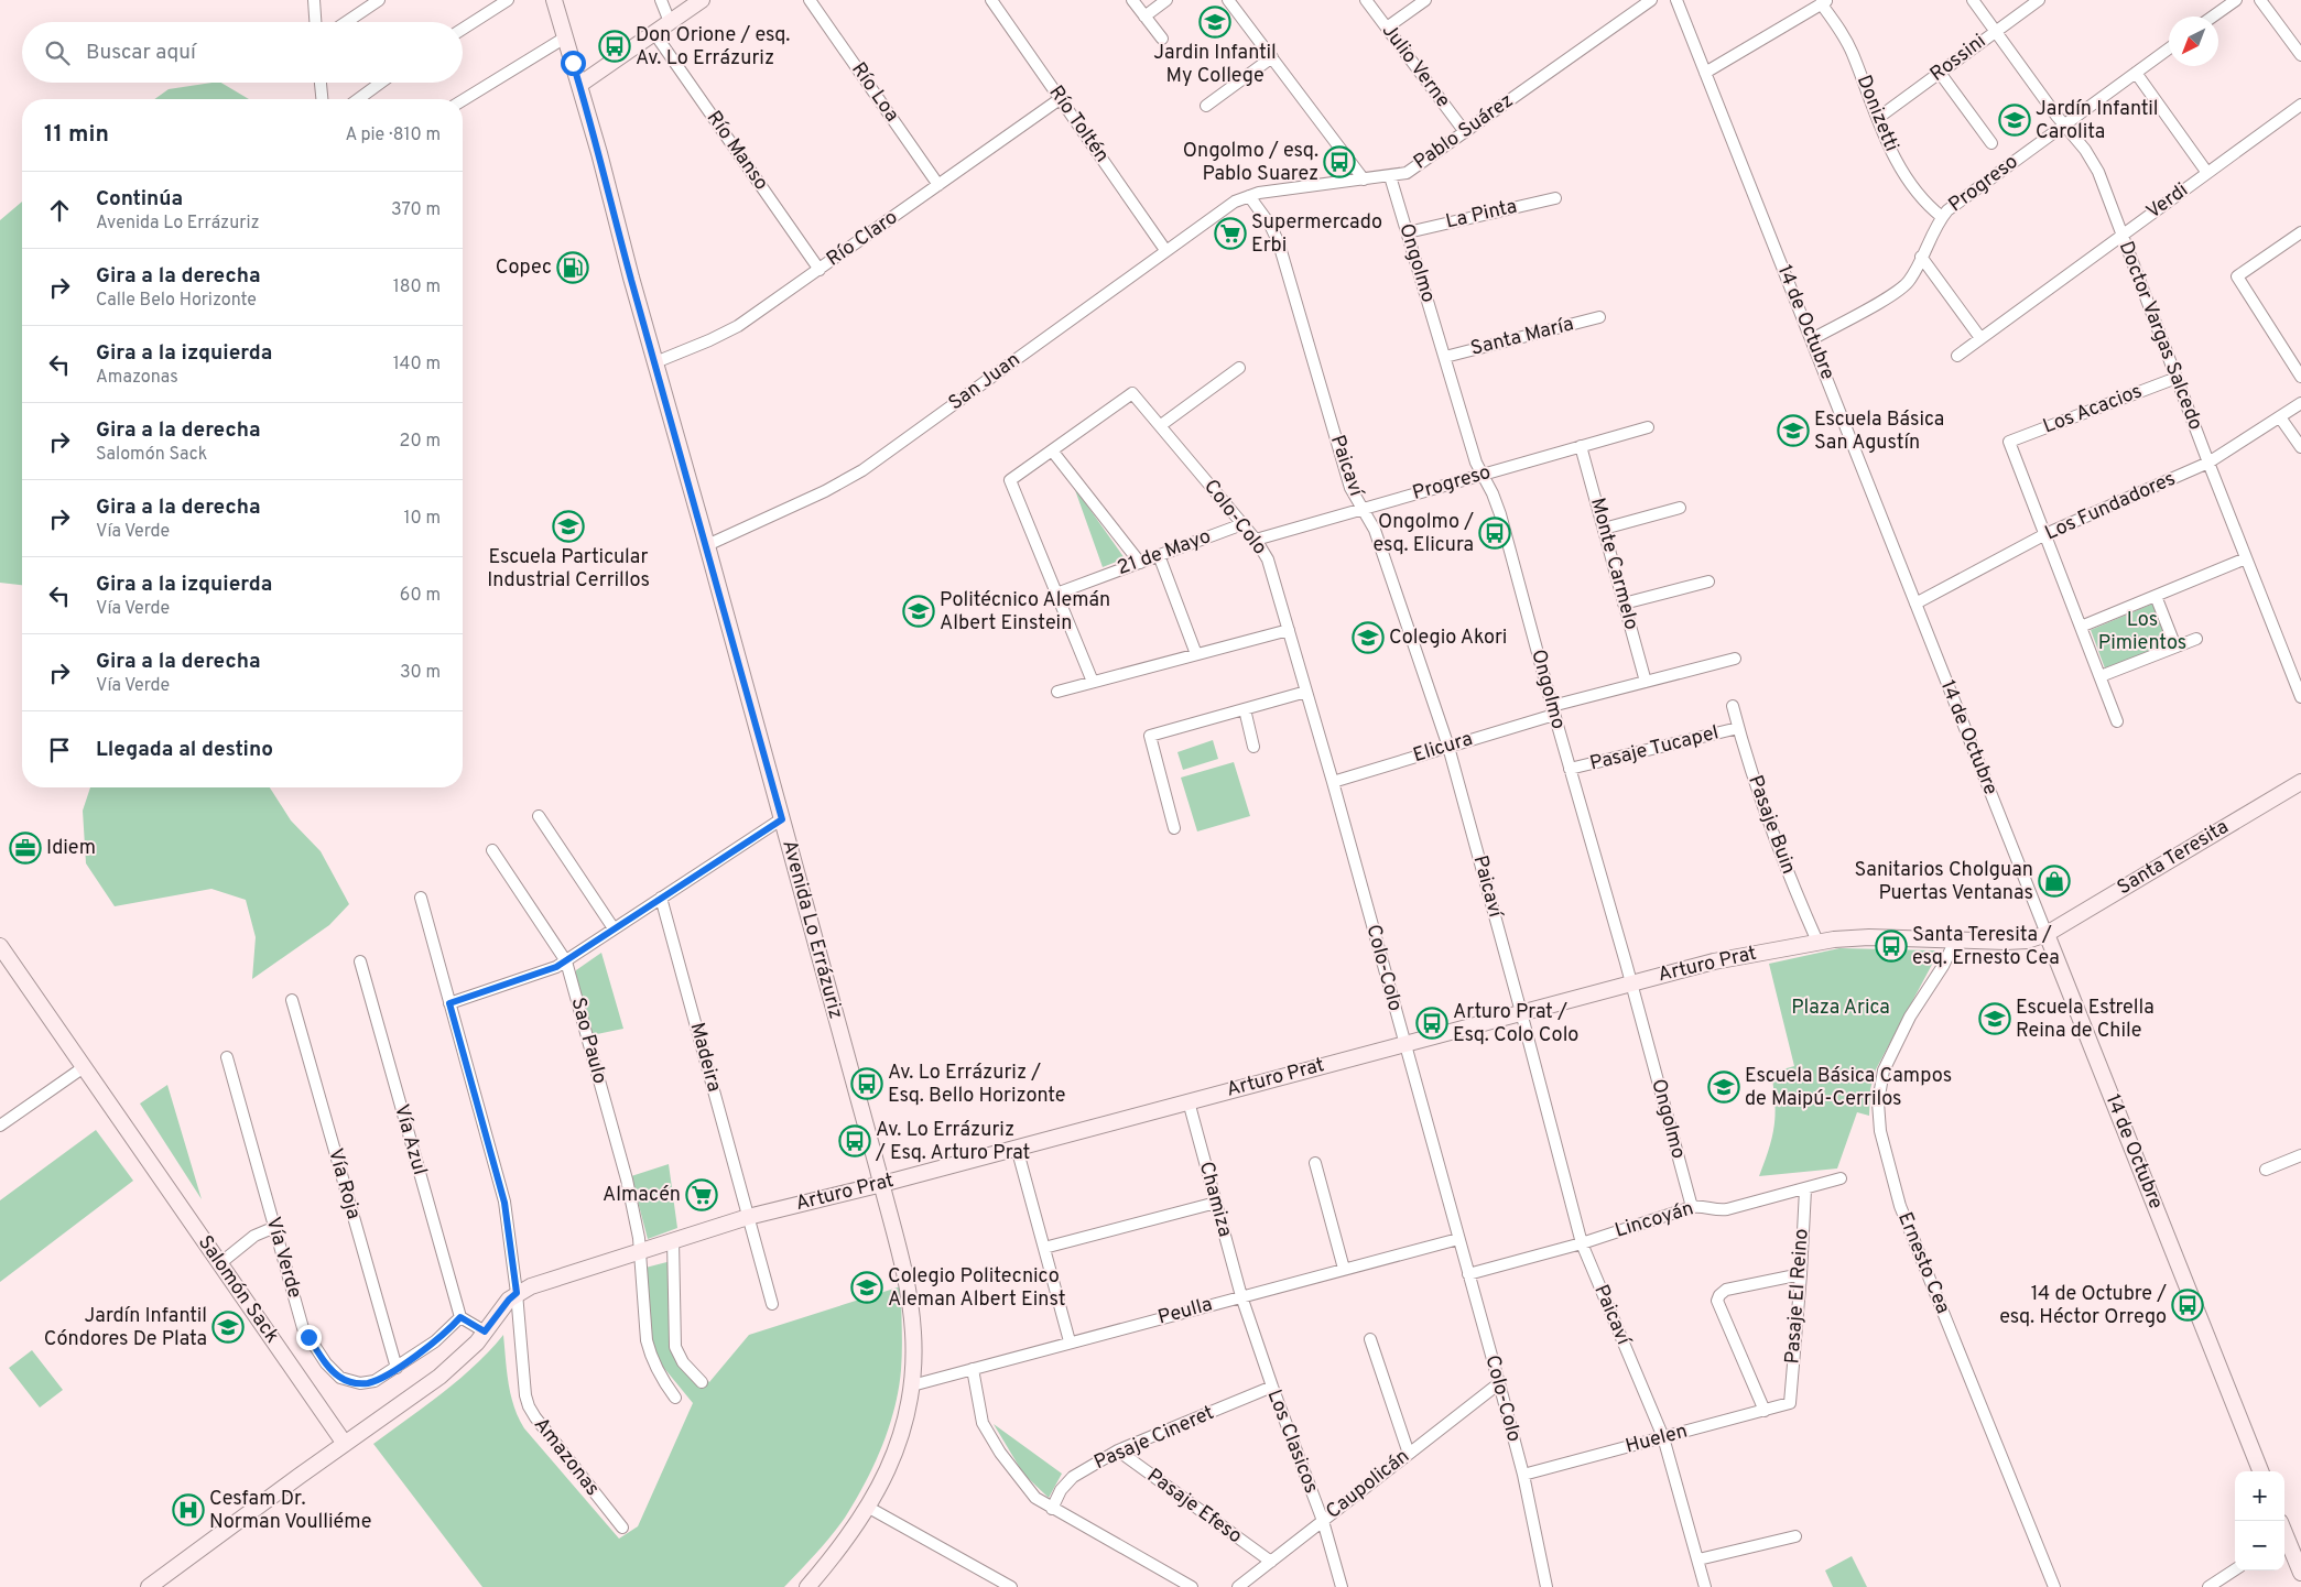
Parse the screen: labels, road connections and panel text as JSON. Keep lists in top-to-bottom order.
{
  "streets": {
    "street": [
      "Rossini",
      "Julio Verne",
      "Río Loa",
      "Donizetti",
      "Río Toltén",
      "Pablo Suárez",
      "Río Manso",
      "Progreso",
      "Verdi",
      "La Pinta",
      "Río Claro",
      "Ongolmo",
      "14 de Octubre",
      "Doctor Vargas Salcedo",
      "Santa María",
      "San Juan",
      "Los Acacios",
      "Paicaví",
      "Los Fundadores",
      "Colo-Colo",
      "21 de Mayo",
      "Monte Carmelo",
      "Elicura",
      "Pasaje Tucapel",
      "Pasaje Buin",
      "Santa Teresita",
      "Avenida Lo Errázuriz",
      "Arturo Prat",
      "Sao Paulo",
      "Madeira",
      "Vía Azul",
      "Vía Roja",
      "Chamiza",
      "Lincoyán",
      "Vía Verde",
      "Ernesto Cea",
      "Salomón Sack",
      "Pasaje El Reino",
      "Peulla",
      "Pasaje Cineret",
      "Huelen",
      "Los Clasicos",
      "Amazonas",
      "Caupolicán",
      "Pasaje Efeso"
    ]
  },
  "crossings": [
    ["Rossini", "Donizetti"],
    ["Rossini", "Doctor Vargas Salcedo"],
    ["Julio Verne", "Pablo Suárez"],
    ["Río Loa", "Río Claro"],
    ["Donizetti", "Progreso"],
    ["Río Toltén", "Río Claro"],
    ["Río Toltén", "San Juan"],
    ["Pablo Suárez", "Ongolmo"],
    ["Pablo Suárez", "San Juan"],
    ["Pablo Suárez", "Paicaví"],
    ["Río Manso", "Río Claro"],
    ["Progreso", "Ongolmo"],
    ["Progreso", "14 de Octubre"],
    ["Progreso", "Doctor Vargas Salcedo"],
    ["Progreso", "Paicaví"],
    ["Progreso", "Colo-Colo"],
    ["Progreso", "Monte Carmelo"],
    ["Verdi", "Doctor Vargas Salcedo"],
    ["La Pinta", "Ongolmo"],
    ["Río Claro", "Avenida Lo Errázuriz"],
    ["Ongolmo", "Santa María"],
    ["Ongolmo", "Elicura"],
    ["Ongolmo", "Pasaje Tucapel"],
    ["Ongolmo", "Arturo Prat"],
    ["Ongolmo", "Lincoyán"],
    ["14 de Octubre", "Los Fundadores"],
    ["14 de Octubre", "Santa Teresita"],
    ["14 de Octubre", "Arturo Prat"],
    ["Doctor Vargas Salcedo", "Los Acacios"],
    ["Doctor Vargas Salcedo", "Los Fundadores"],
    ["San Juan", "Paicaví"],
    ["San Juan", "Avenida Lo Errázuriz"],
    ["Los Acacios", "Los Fundadores"],
    ["Paicaví", "Elicura"],
    ["Paicaví", "Arturo Prat"],
    ["Paicaví", "Lincoyán"],
    ["Paicaví", "Huelen"],
    ["Colo-Colo", "21 de Mayo"],
    ["Colo-Colo", "Elicura"],
    ["Colo-Colo", "Arturo Prat"],
    ["Colo-Colo", "Lincoyán"],
    ["Colo-Colo", "Peulla"],
    ["Colo-Colo", "Huelen"],
    ["Colo-Colo", "Caupolicán"],
    ["Monte Carmelo", "Elicura"],
    ["Pasaje Tucapel", "Pasaje Buin"],
    ["Pasaje Buin", "Arturo Prat"],
    ["Santa Teresita", "Arturo Prat"],
    ["Avenida Lo Errázuriz", "Arturo Prat"],
    ["Avenida Lo Errázuriz", "Peulla"],
    ["Arturo Prat", "Sao Paulo"],
    ["Arturo Prat", "Madeira"],
    ["Arturo Prat", "Chamiza"],
    ["Arturo Prat", "Ernesto Cea"],
    ["Arturo Prat", "Amazonas"],
    ["Vía Azul", "Vía Verde"],
    ["Vía Roja", "Vía Verde"],
    ["Chamiza", "Peulla"],
    ["Chamiza", "Los Clasicos"],
    ["Lincoyán", "Pasaje El Reino"],
    ["Pasaje El Reino", "Huelen"],
    ["Peulla", "Los Clasicos"],
    ["Pasaje Cineret", "Los Clasicos"],
    ["Pasaje Cineret", "Pasaje Efeso"],
    ["Los Clasicos", "Caupolicán"],
    ["Caupolicán", "Pasaje Efeso"]
  ],
  "parks": ["Los Pimientos", "Plaza Arica"],
  "places": {
    "school or university": [
      "Jardin Infantil My College",
      "Jardín Infantil Carolita",
      "Escuela Básica San Agustín",
      "Escuela Particular Industrial Cerrillos",
      "Politécnico Alemán Albert Einstein",
      "Colegio Akori",
      "Escuela Estrella Reina de Chile",
      "Escuela Básica Campos de Maipú-Cerrilos",
      "Colegio Politecnico Aleman Albert Einst",
      "Jardín Infantil Cóndores De Plata"
    ],
    "bus stop": [
      "Don Orione / esq. Av. Lo Errázuriz",
      "Ongolmo / esq. Pablo Suarez",
      "Ongolmo / esq. Elicura",
      "Santa Teresita / esq. Ernesto Cea",
      "Arturo Prat / Esq. Colo Colo",
      "Av. Lo Errázuriz / Esq. Bello Horizonte",
      "Av. Lo Errázuriz / Esq. Arturo Prat",
      "14 de Octubre / esq. Héctor Orrego"
    ],
    "supermarket": ["Supermercado Erbi", "Almacén"],
    "fuel station": ["Copec"],
    "office": ["Idiem"],
    "shop": ["Sanitarios Cholguan Puertas Ventanas"],
    "hospital": ["Cesfam Dr. Norman Voulliéme"]
  },
  "north": "bottom left",
  "page": {
    "search": "Buscar aquí",
    "heading": ["11 min", "A pie · 810 m"],
    "list": [
      ["Continúa", "Avenida Lo Errázuriz", "370 m"],
      ["Gira a la derecha", "Calle Belo Horizonte", "180 m"],
      ["Gira a la izquierda", "Amazonas", "140 m"],
      ["Gira a la derecha", "Salomón Sack", "20 m"],
      ["Gira a la derecha", "Vía Verde", "10 m"],
      ["Gira a la izquierda", "Vía Verde", "60 m"],
      ["Gira a la derecha", "Vía Verde", "30 m"],
      "Llegada al destino"
    ],
    "map_buttons": ["+", "−"]
  }
}
